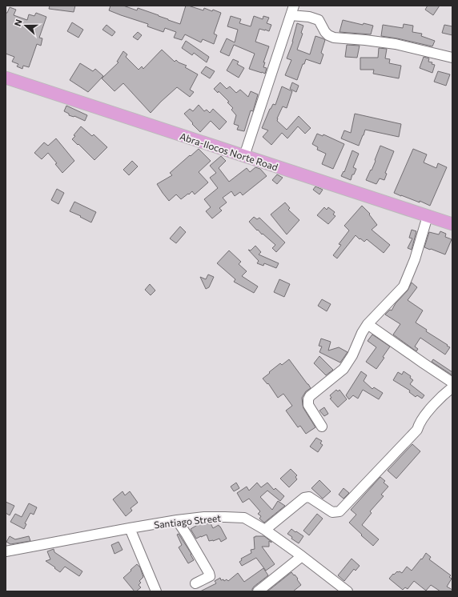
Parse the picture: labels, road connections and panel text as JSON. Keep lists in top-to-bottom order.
{
  "streets": {
    "main road": ["Abra-Ilocos Norte Road"],
    "street": ["Santiago Street"]
  },
  "north": "left"
}
